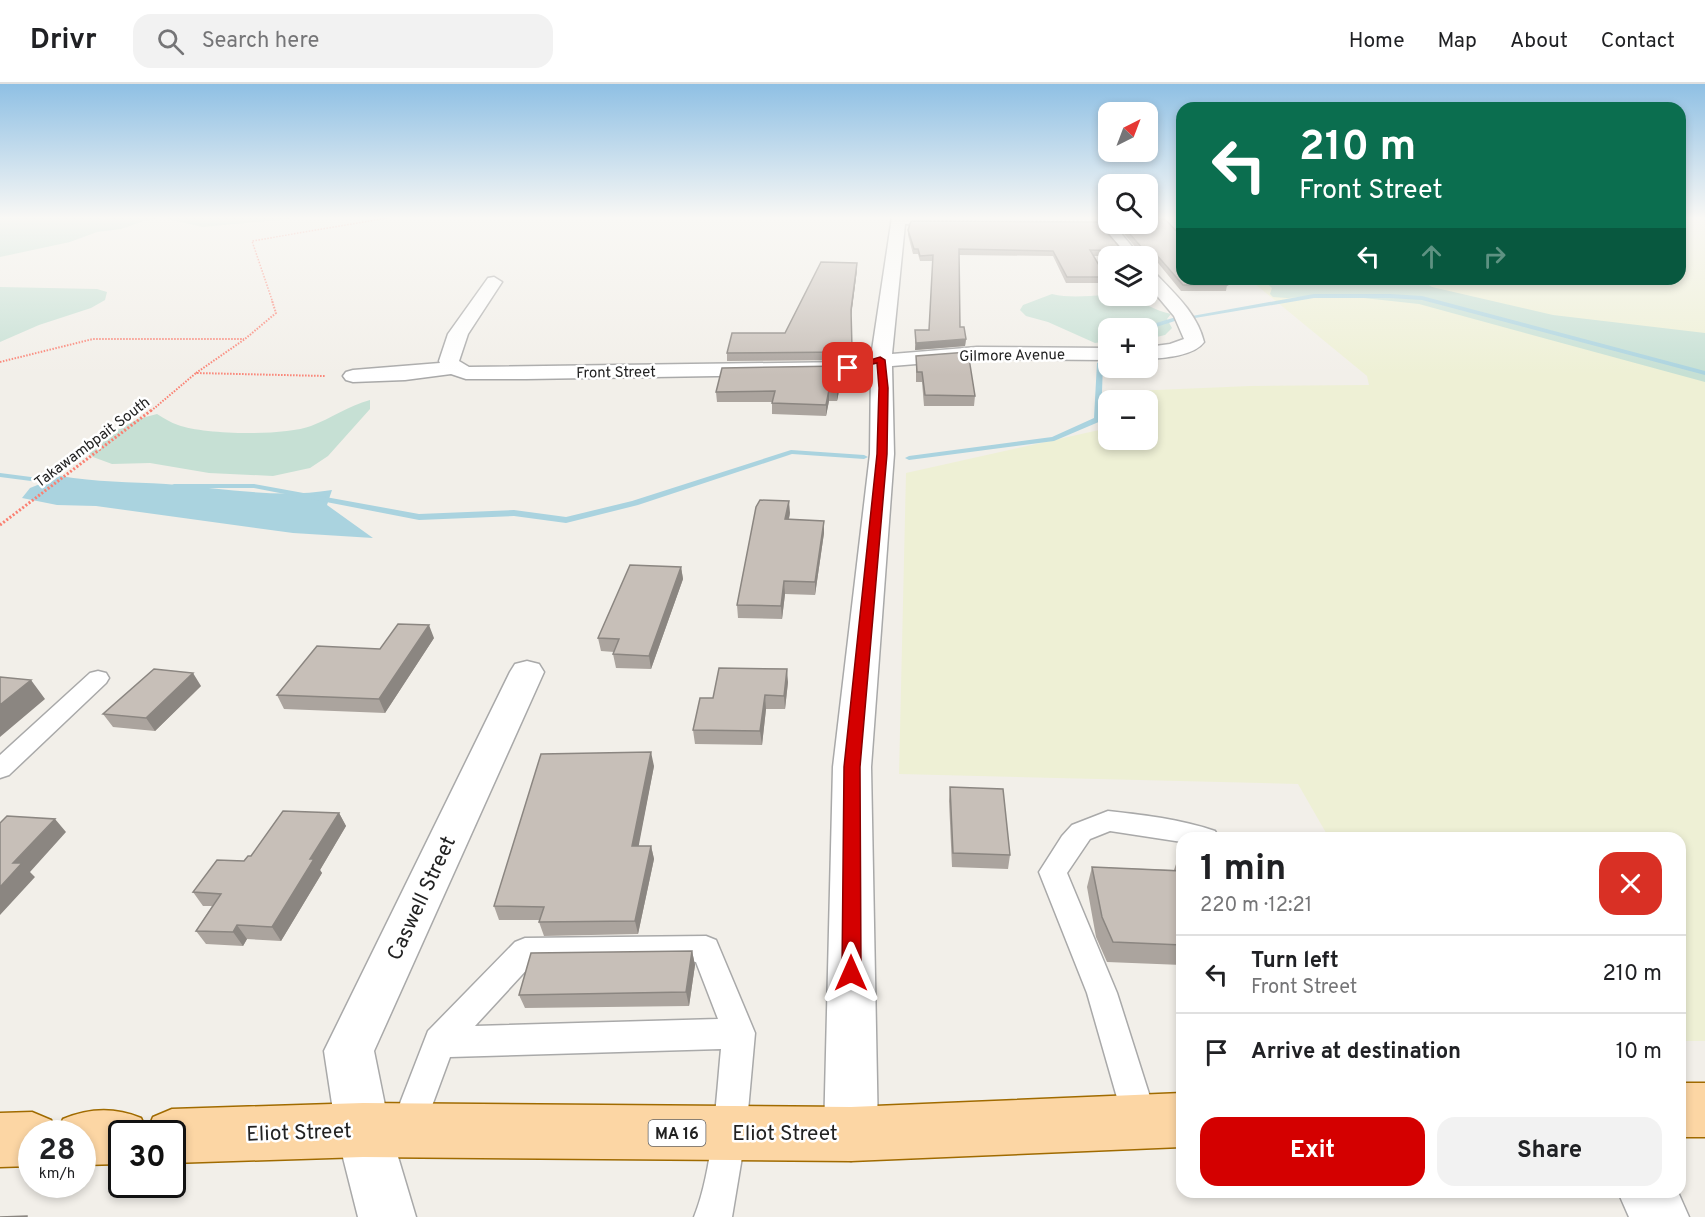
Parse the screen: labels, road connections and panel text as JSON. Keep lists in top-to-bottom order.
{
  "streets": {
    "main road": ["Eliot Street", "MA 16"],
    "street": ["Gilmore Avenue", "Front Street", "Caswell Street"],
    "path": ["Takawambpait South"]
  },
  "crossings": [
    ["Gilmore Avenue", "Front Street"],
    ["Caswell Street", "Eliot Street"]
  ],
  "north": "top right",
  "page": {
    "header": "Drivr",
    "search": "Search here",
    "nav": [
      "Home",
      "Map",
      "About",
      "Contact"
    ],
    "map_buttons": ["+", "−"],
    "turn": ["210 m", "Front Street"],
    "heading": ["1 min", "220 m · 12:21"],
    "list": [
      {
        "name": "Turn left",
        "note": "Front Street",
        "value": "210 m"
      },
      {
        "name": "Arrive at destination",
        "value": "10 m"
      }
    ],
    "buttons": ["Exit", "Share"],
    "speed": "28 km/h",
    "limit": "30"
  }
}
